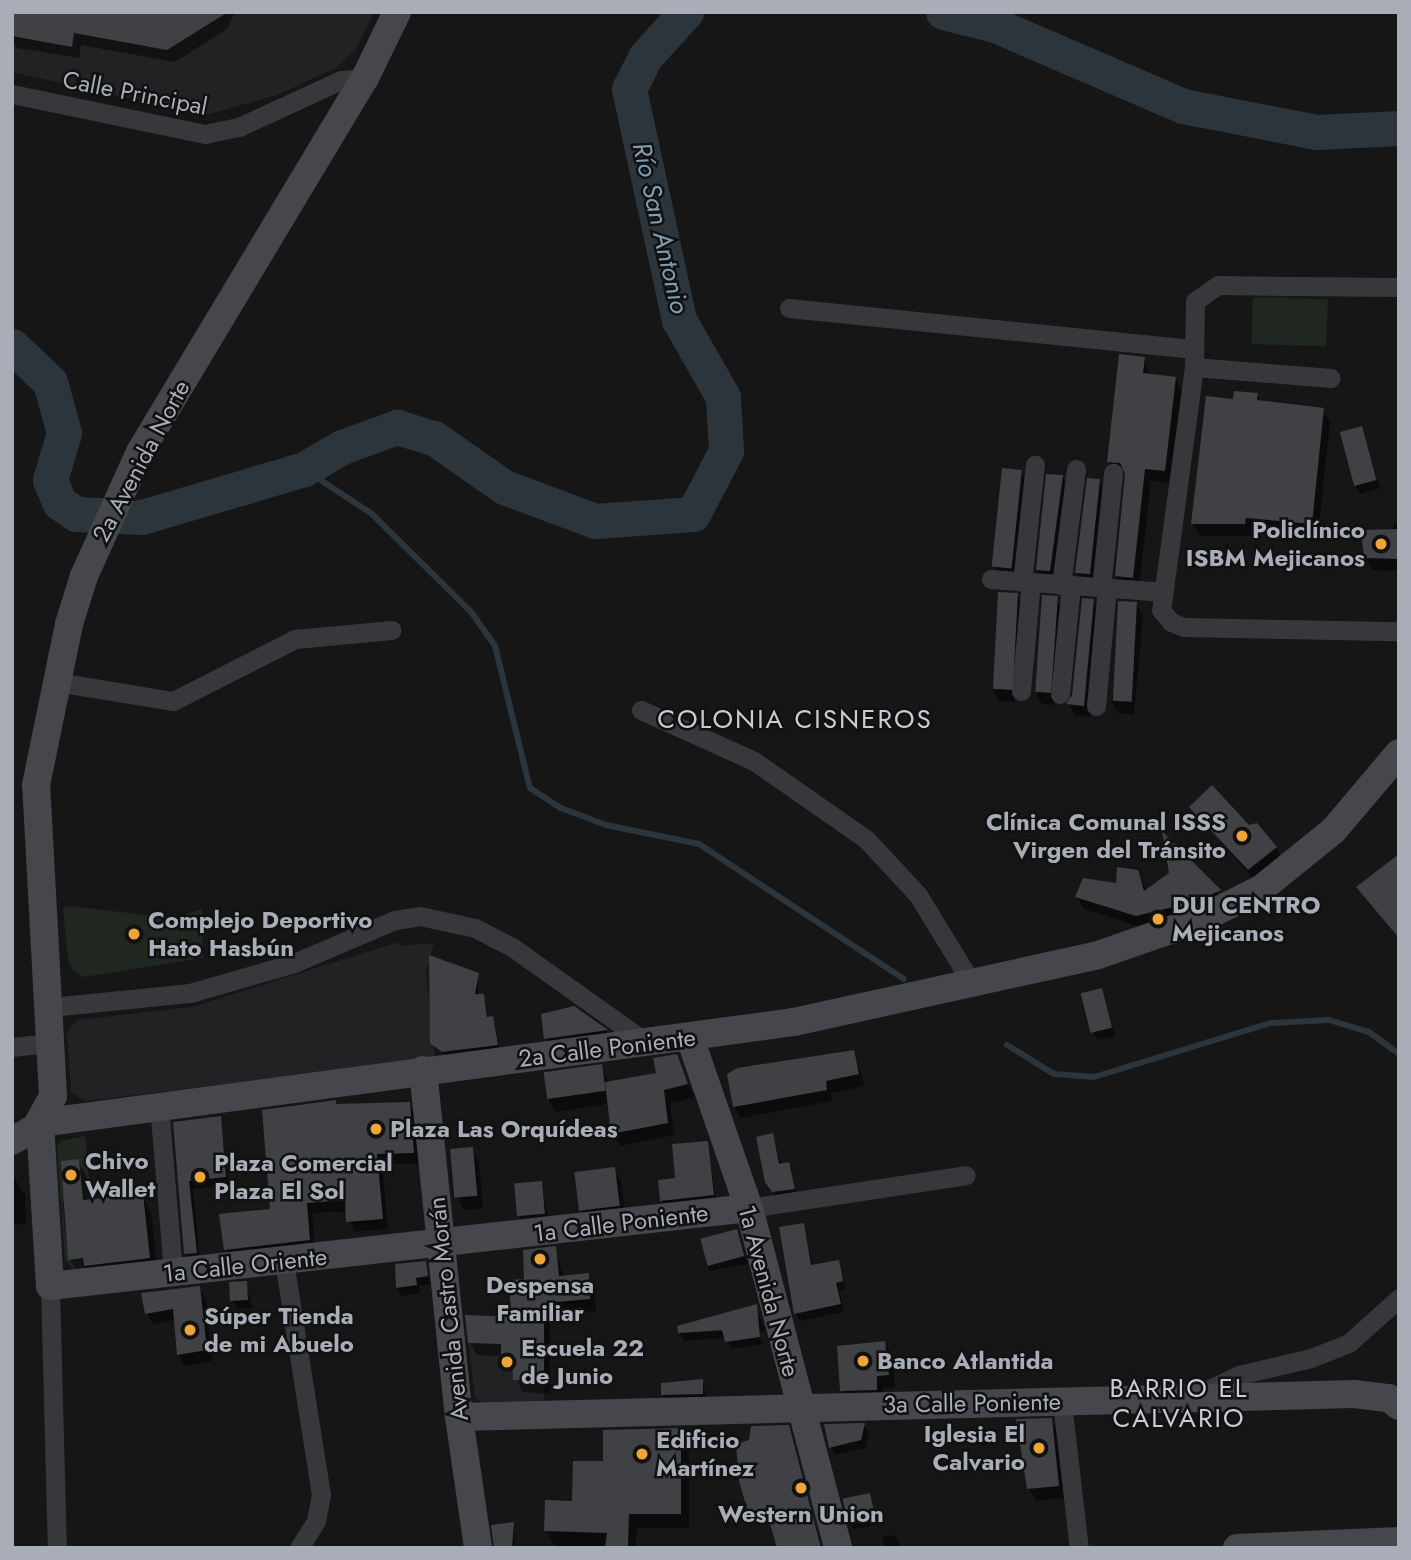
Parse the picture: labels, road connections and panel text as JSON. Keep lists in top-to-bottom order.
{
  "streets": {
    "main road": [
      "2a Avenida Norte",
      "2a Calle Poniente",
      "1a Calle Poniente",
      "1a Calle Oriente",
      "1a Avenida Norte",
      "Avenida Castro Morán",
      "3a Calle Poniente"
    ],
    "street": ["Calle Principal"]
  },
  "crossings": [
    ["Calle Principal", "2a Avenida Norte"],
    ["2a Avenida Norte", "2a Calle Poniente"],
    ["2a Calle Poniente", "1a Avenida Norte"],
    ["2a Calle Poniente", "Avenida Castro Morán"],
    ["1a Calle Poniente", "1a Calle Oriente"],
    ["1a Calle Poniente", "1a Avenida Norte"],
    ["1a Calle Poniente", "Avenida Castro Morán"],
    ["1a Calle Oriente", "Avenida Castro Morán"],
    ["1a Avenida Norte", "3a Calle Poniente"],
    ["Avenida Castro Morán", "3a Calle Poniente"]
  ],
  "districts": ["COLONIA CISNEROS", "BARRIO EL CALVARIO"],
  "water": ["Río San Antonio"],
  "places": [
    "Policlínico ISBM Mejicanos",
    "Clínica Comunal ISSS Virgen del Tránsito",
    "DUI CENTRO Mejicanos",
    "Complejo Deportivo Hato Hasbún",
    "Plaza Las Orquídeas",
    "Chivo Wallet",
    "Plaza Comercial Plaza El Sol",
    "Despensa Familiar",
    "Súper Tienda de mi Abuelo",
    "Banco Atlantida",
    "Escuela 22 de Junio",
    "Iglesia El Calvario",
    "Edificio Martínez",
    "Western Union"
  ]
}
